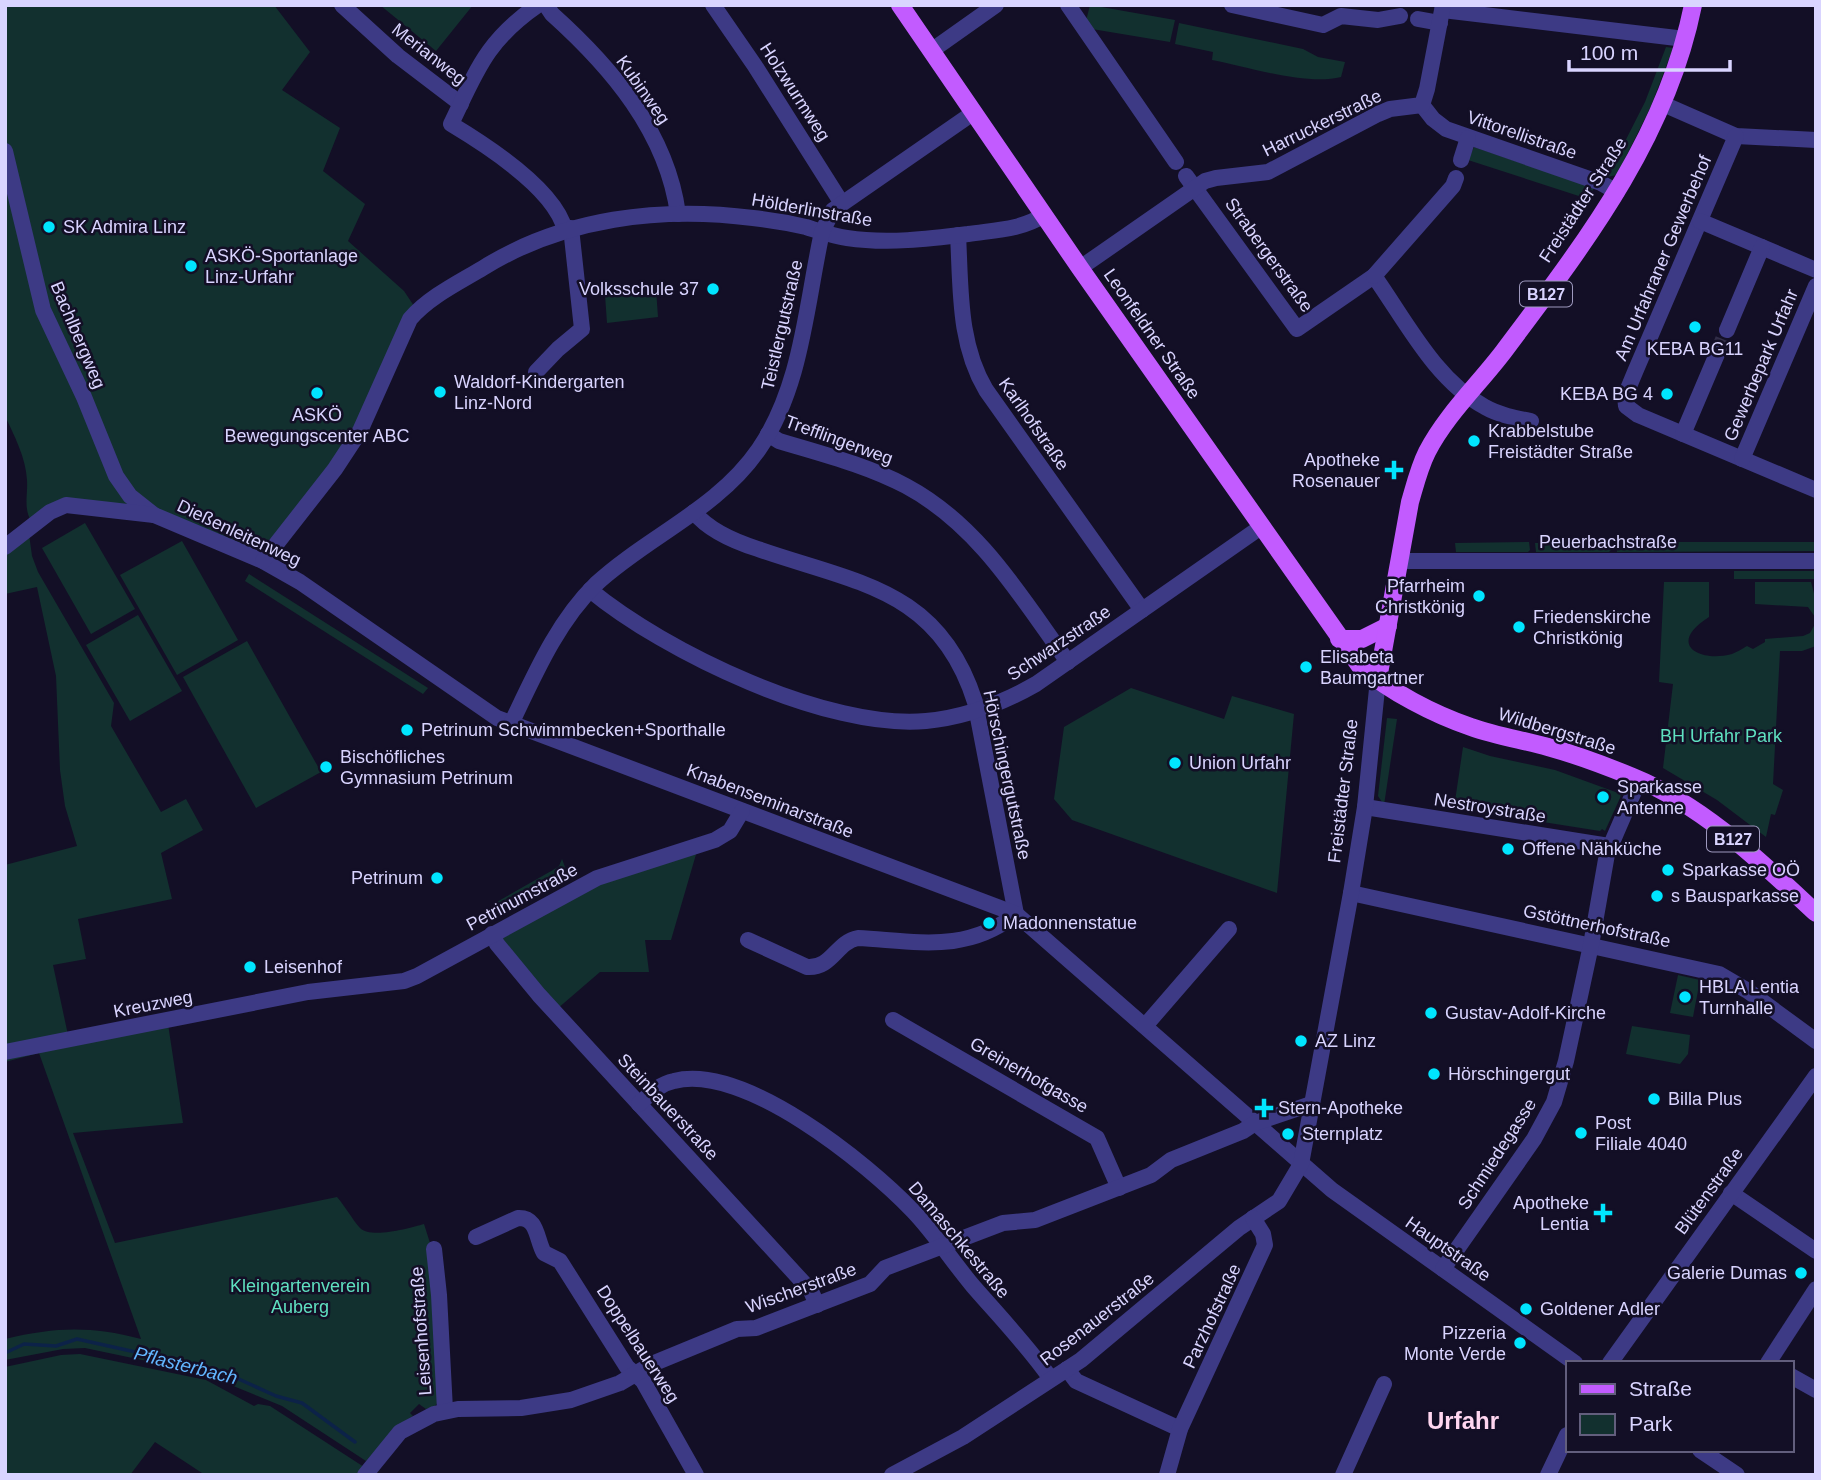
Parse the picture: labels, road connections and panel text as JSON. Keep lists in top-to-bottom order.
{
  "streets": {
    "main road": [
      "Freistädter Straße",
      "B127",
      "Leonfeldner Straße",
      "Wildbergstraße"
    ],
    "street": [
      "Merianweg",
      "Kubinweg",
      "Holzwurmweg",
      "Harruckerstraße",
      "Vittorellistraße",
      "Hölderlinstraße",
      "Strabergerstraße",
      "Am Urfahraner Gewerbehof",
      "Teistlergutstraße",
      "Bachlbergweg",
      "Gewerbepark Urfahr",
      "Karlhofstraße",
      "Trefflingerweg",
      "Dießenleitenweg",
      "Peuerbachstraße",
      "Schwarzstraße",
      "Hörschingergutstraße",
      "Knabenseminarstraße",
      "Nestroystraße",
      "Petrinumstraße",
      "Gstöttnerhofstraße",
      "Kreuzweg",
      "Greinerhofgasse",
      "Steinbauerstraße",
      "Schmiedegasse",
      "Blütenstraße",
      "Damaschkestraße",
      "Hauptstraße",
      "Wischerstraße",
      "Parzhofstraße",
      "Rosenauerstraße",
      "Leisenhofstraße",
      "Doppelbauerweg"
    ]
  },
  "crossings": [
    ["Kubinweg", "Hölderlinstraße"],
    ["Holzwurmweg", "Teistlergutstraße"],
    ["Harruckerstraße", "Vittorellistraße"],
    ["Harruckerstraße", "Strabergerstraße"],
    ["Harruckerstraße", "Leonfeldner Straße"],
    ["Vittorellistraße", "Freistädter Straße"],
    ["Freistädter Straße", "Leonfeldner Straße"],
    ["Freistädter Straße", "Peuerbachstraße"],
    ["Freistädter Straße", "Wildbergstraße"],
    ["Freistädter Straße", "Knabenseminarstraße"],
    ["Freistädter Straße", "Nestroystraße"],
    ["Freistädter Straße", "Gstöttnerhofstraße"],
    ["Freistädter Straße", "Hauptstraße"],
    ["Freistädter Straße", "Rosenauerstraße"],
    ["Hölderlinstraße", "Teistlergutstraße"],
    ["Hölderlinstraße", "Leonfeldner Straße"],
    ["Hölderlinstraße", "Karlhofstraße"],
    ["Hölderlinstraße", "Dießenleitenweg"],
    ["Am Urfahraner Gewerbehof", "Gewerbepark Urfahr"],
    ["Teistlergutstraße", "Leonfeldner Straße"],
    ["Teistlergutstraße", "Trefflingerweg"],
    ["Teistlergutstraße", "Dießenleitenweg"],
    ["Teistlergutstraße", "Schwarzstraße"],
    ["Teistlergutstraße", "Hörschingergutstraße"],
    ["Teistlergutstraße", "Knabenseminarstraße"],
    ["Leonfeldner Straße", "Schwarzstraße"],
    ["Leonfeldner Straße", "Wildbergstraße"],
    ["Bachlbergweg", "Dießenleitenweg"],
    ["Karlhofstraße", "Schwarzstraße"],
    ["Trefflingerweg", "Schwarzstraße"],
    ["Dießenleitenweg", "Knabenseminarstraße"],
    ["Schwarzstraße", "Hörschingergutstraße"],
    ["Wildbergstraße", "Schmiedegasse"],
    ["Hörschingergutstraße", "Knabenseminarstraße"],
    ["Knabenseminarstraße", "Petrinumstraße"],
    ["Knabenseminarstraße", "Hauptstraße"],
    ["Knabenseminarstraße", "Wischerstraße"],
    ["Knabenseminarstraße", "Rosenauerstraße"],
    ["Nestroystraße", "Schmiedegasse"],
    ["Petrinumstraße", "Kreuzweg"],
    ["Petrinumstraße", "Steinbauerstraße"],
    ["Gstöttnerhofstraße", "Schmiedegasse"],
    ["Greinerhofgasse", "Wischerstraße"],
    ["Steinbauerstraße", "Damaschkestraße"],
    ["Steinbauerstraße", "Wischerstraße"],
    ["Schmiedegasse", "Hauptstraße"],
    ["Damaschkestraße", "Wischerstraße"],
    ["Damaschkestraße", "Rosenauerstraße"],
    ["Hauptstraße", "Rosenauerstraße"],
    ["Wischerstraße", "Leisenhofstraße"],
    ["Wischerstraße", "Doppelbauerweg"],
    ["Parzhofstraße", "Rosenauerstraße"]
  ],
  "districts": ["Urfahr"],
  "water": ["Pflasterbach"],
  "parks": ["BH Urfahr Park", "Kleingartenverein Auberg"],
  "places": {
    "other": [
      "SK Admira Linz",
      "ASKÖ-Sportanlage Linz-Urfahr",
      "Volksschule 37",
      "KEBA BG11",
      "Waldorf-Kindergarten Linz-Nord",
      "ASKÖ Bewegungscenter ABC",
      "KEBA BG 4",
      "Krabbelstube Freistädter Straße",
      "Pfarrheim Christkönig",
      "Friedenskirche Christkönig",
      "Elisabeta Baumgartner",
      "Petrinum Schwimmbecken+Sporthalle",
      "Union Urfahr",
      "Bischöfliches Gymnasium Petrinum",
      "Sparkasse Antenne",
      "Offene Nähküche",
      "Sparkasse OÖ",
      "Petrinum",
      "s Bausparkasse",
      "Madonnenstatue",
      "Leisenhof",
      "HBLA Lentia Turnhalle",
      "Gustav-Adolf-Kirche",
      "AZ Linz",
      "Hörschingergut",
      "Billa Plus",
      "Post Filiale 4040",
      "Sternplatz",
      "Galerie Dumas",
      "Goldener Adler",
      "Pizzeria Monte Verde"
    ],
    "health": ["Apotheke Rosenauer", "Stern-Apotheke", "Apotheke Lentia"]
  },
  "legend": ["Straße", "Park"],
  "scale_bar": "100 m"
}
